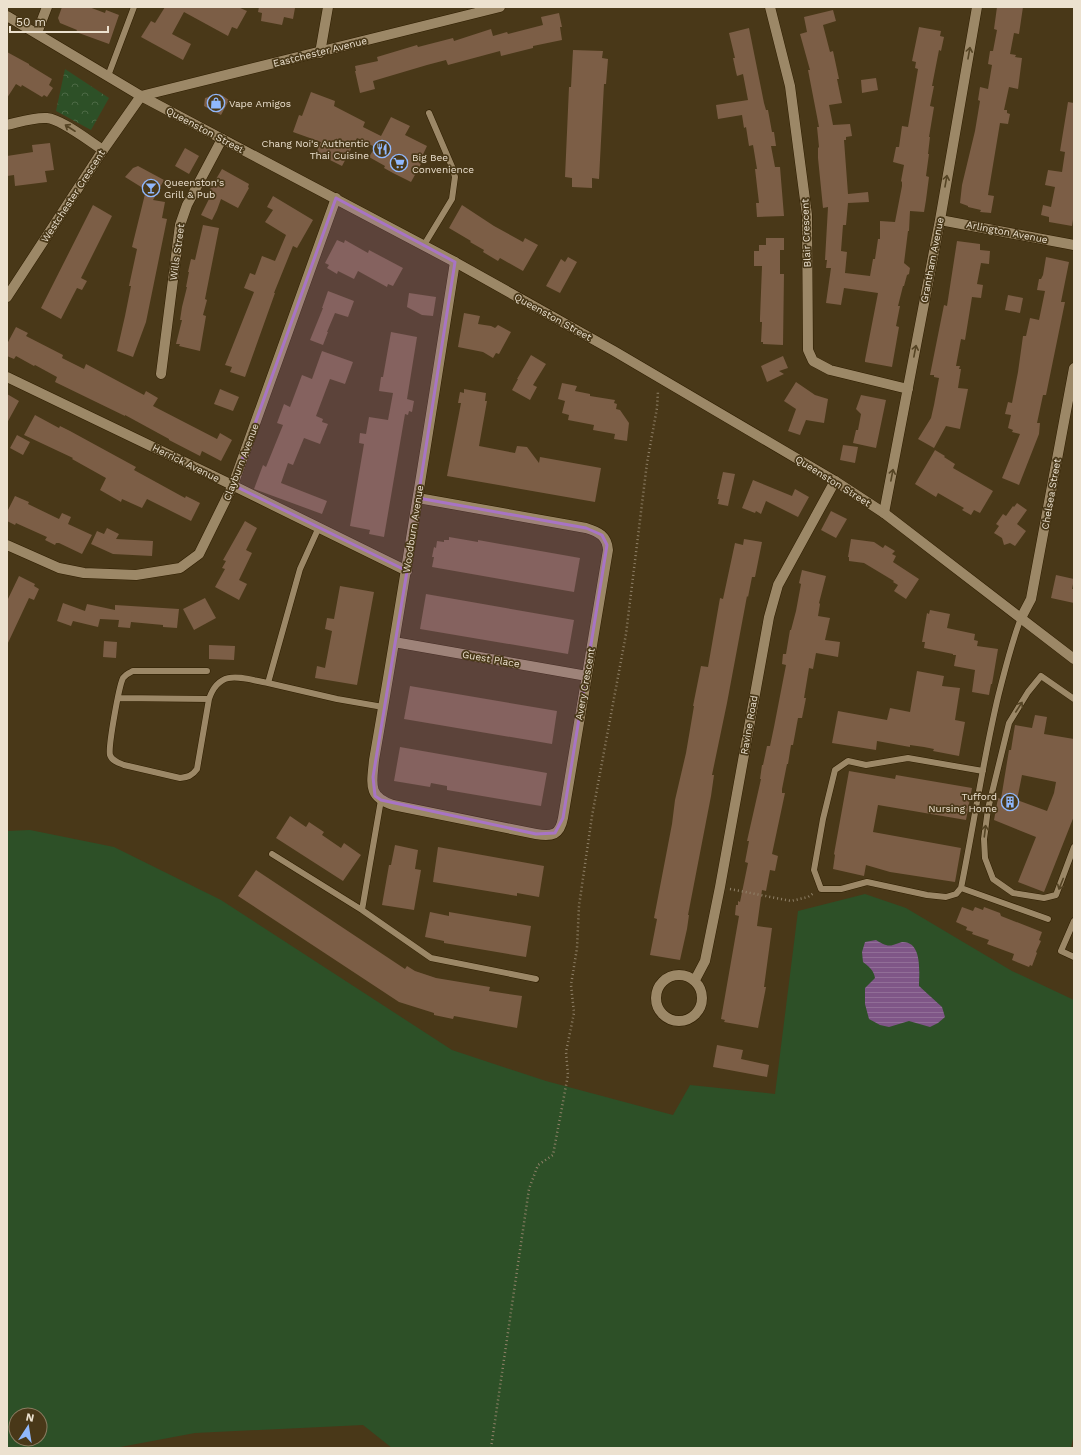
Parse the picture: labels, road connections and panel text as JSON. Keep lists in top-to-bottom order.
{
  "streets": {
    "street": [
      "Eastchester Avenue",
      "Queenston Street",
      "Westchester Crescent",
      "Arlington Avenue",
      "Blair Crescent",
      "Wills Street",
      "Grantham Avenue",
      "Clayburn Avenue",
      "Herrick Avenue",
      "Chelsea Street",
      "Woodburn Avenue",
      "Guest Place",
      "Avery Crescent",
      "Ravine Road"
    ]
  },
  "crossings": [
    ["Eastchester Avenue", "Queenston Street"],
    ["Eastchester Avenue", "Westchester Crescent"],
    ["Queenston Street", "Westchester Crescent"],
    ["Queenston Street", "Wills Street"],
    ["Queenston Street", "Grantham Avenue"],
    ["Queenston Street", "Clayburn Avenue"],
    ["Queenston Street", "Chelsea Street"],
    ["Queenston Street", "Woodburn Avenue"],
    ["Queenston Street", "Ravine Road"],
    ["Arlington Avenue", "Grantham Avenue"],
    ["Blair Crescent", "Grantham Avenue"],
    ["Clayburn Avenue", "Herrick Avenue"],
    ["Herrick Avenue", "Woodburn Avenue"],
    ["Woodburn Avenue", "Guest Place"],
    ["Woodburn Avenue", "Avery Crescent"],
    ["Guest Place", "Avery Crescent"]
  ],
  "one_way": ["Grantham Avenue"],
  "places": {
    "shop": ["Vape Amigos"],
    "restaurant": ["Chang Noi's Authentic Thai Cuisine"],
    "supermarket": ["Big Bee Convenience"],
    "bar": ["Queenston's Grill & Pub"],
    "building": ["Tufford Nursing Home"]
  },
  "scale_bar": "50 m",
  "north": "top"
}
